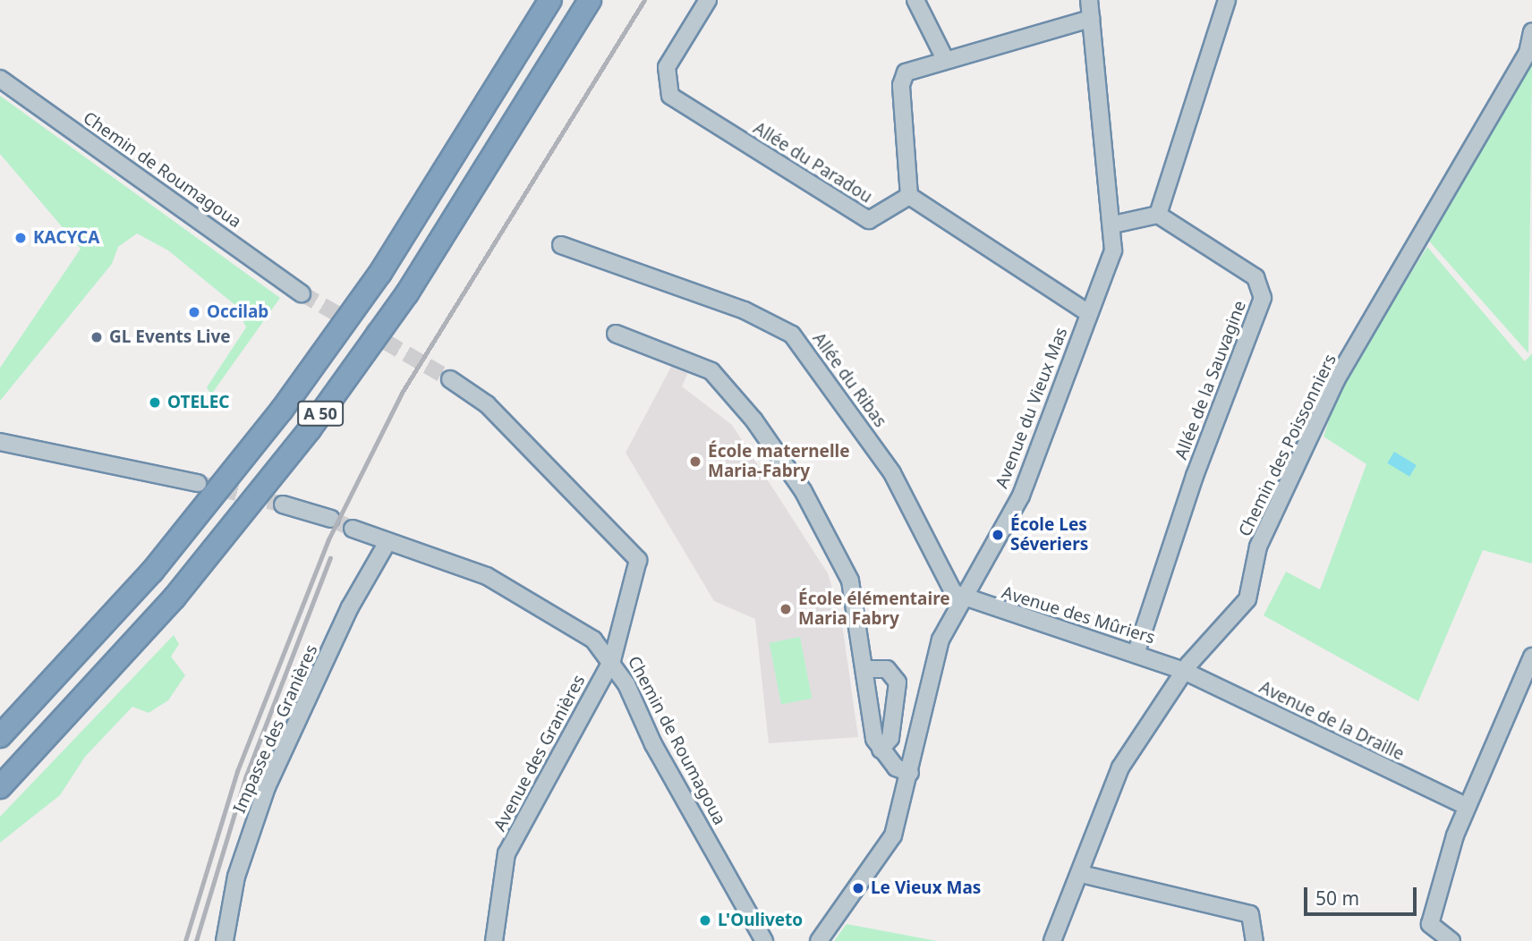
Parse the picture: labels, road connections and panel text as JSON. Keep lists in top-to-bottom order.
{
  "streets": {
    "highway": ["A 50"],
    "street": [
      "Allée du Paradou",
      "Chemin de Roumagoua",
      "Allée du Ribas",
      "Allée de la Sauvagine",
      "Avenue du Vieux Mas",
      "Chemin des Poissonniers",
      "Avenue des Mûriers",
      "Avenue de la Draille",
      "Impasse des Granières",
      "Avenue des Granières"
    ]
  },
  "crossings": [
    ["Chemin de Roumagoua", "Avenue des Granières"],
    ["Allée du Ribas", "Avenue du Vieux Mas"],
    ["Allée du Ribas", "Avenue des Mûriers"],
    ["Allée de la Sauvagine", "Avenue des Mûriers"],
    ["Avenue du Vieux Mas", "Avenue des Mûriers"],
    ["Chemin des Poissonniers", "Avenue des Mûriers"],
    ["Chemin des Poissonniers", "Avenue de la Draille"],
    ["Avenue des Mûriers", "Avenue de la Draille"]
  ],
  "places": [
    "KACYCA",
    "Occilab",
    "GL Events Live",
    "OTELEC",
    "École maternelle Maria-Fabry",
    "École Les Séveriers",
    "École élémentaire Maria Fabry",
    "Le Vieux Mas",
    "L'Ouliveto"
  ],
  "scale_bar": "50 m"
}
